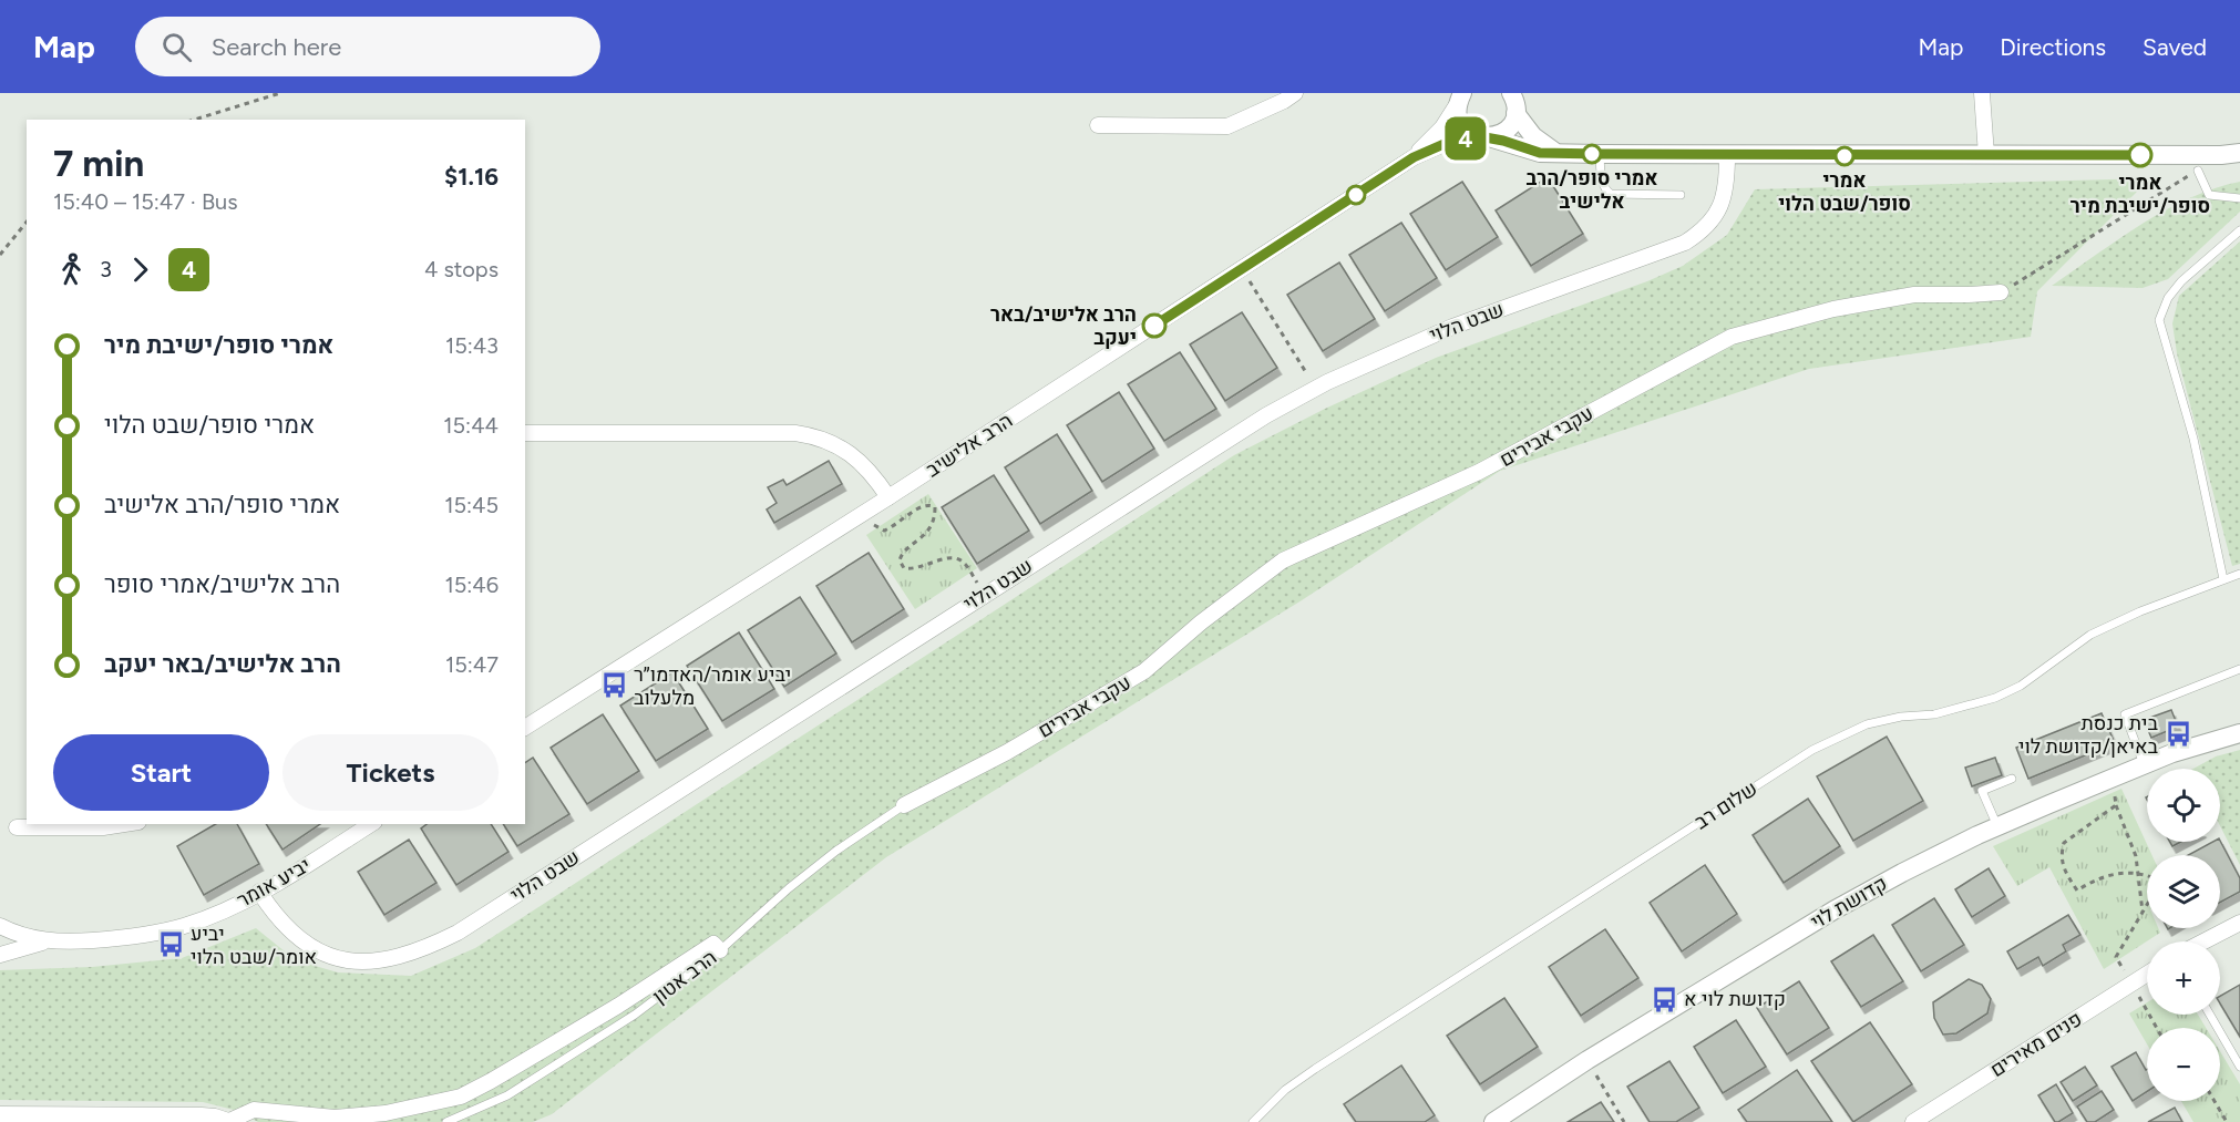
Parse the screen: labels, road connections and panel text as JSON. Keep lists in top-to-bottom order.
{
  "streets": {
    "street": [
      "שבט הלוי",
      "עקבי אבירים",
      "הרב אלישיב",
      "יביע אומר",
      "קדושת לוי",
      "פנים מאירים"
    ],
    "lane": ["שלום רב", "הרב אטון"]
  },
  "crossings": [
    ["שבט הלוי", "יביע אומר"],
    ["עקבי אבירים", "הרב אטון"]
  ],
  "places": {
    "other": [
      "אמרי סופר/הרב אלישיב",
      "אמרי סופר/ישיבת מיר",
      "אמרי סופר/שבט הלוי",
      "הרב אלישיב/באר יעקב"
    ],
    "bus stop": [
      "יביע אומר/האדמו״ר מלעלוב",
      "בית כנסת באיאן/קדושת לוי",
      "יביע אומר/שבט הלוי",
      "קדושת לוי א"
    ]
  },
  "lines": ["bus line 4"],
  "page": {
    "header": "Map",
    "search": "Search here",
    "nav": ["Map", "Directions", "Saved"],
    "on_map": "4",
    "heading": ["7 min", "15:40 – 15:47 · Bus", "$1.16"],
    "legs": ["3", "4", "4 stops"],
    "list": [
      {
        "name": "אמרי סופר/ישיבת מיר",
        "value": "15:43"
      },
      {
        "name": "אמרי סופר/שבט הלוי",
        "value": "15:44"
      },
      {
        "name": "אמרי סופר/הרב אלישיב",
        "value": "15:45"
      },
      {
        "name": "הרב אלישיב/אמרי סופר",
        "value": "15:46"
      },
      {
        "name": "הרב אלישיב/באר יעקב",
        "value": "15:47"
      }
    ],
    "buttons": ["Start", "Tickets"],
    "map_buttons": ["+", "−"]
  }
}
